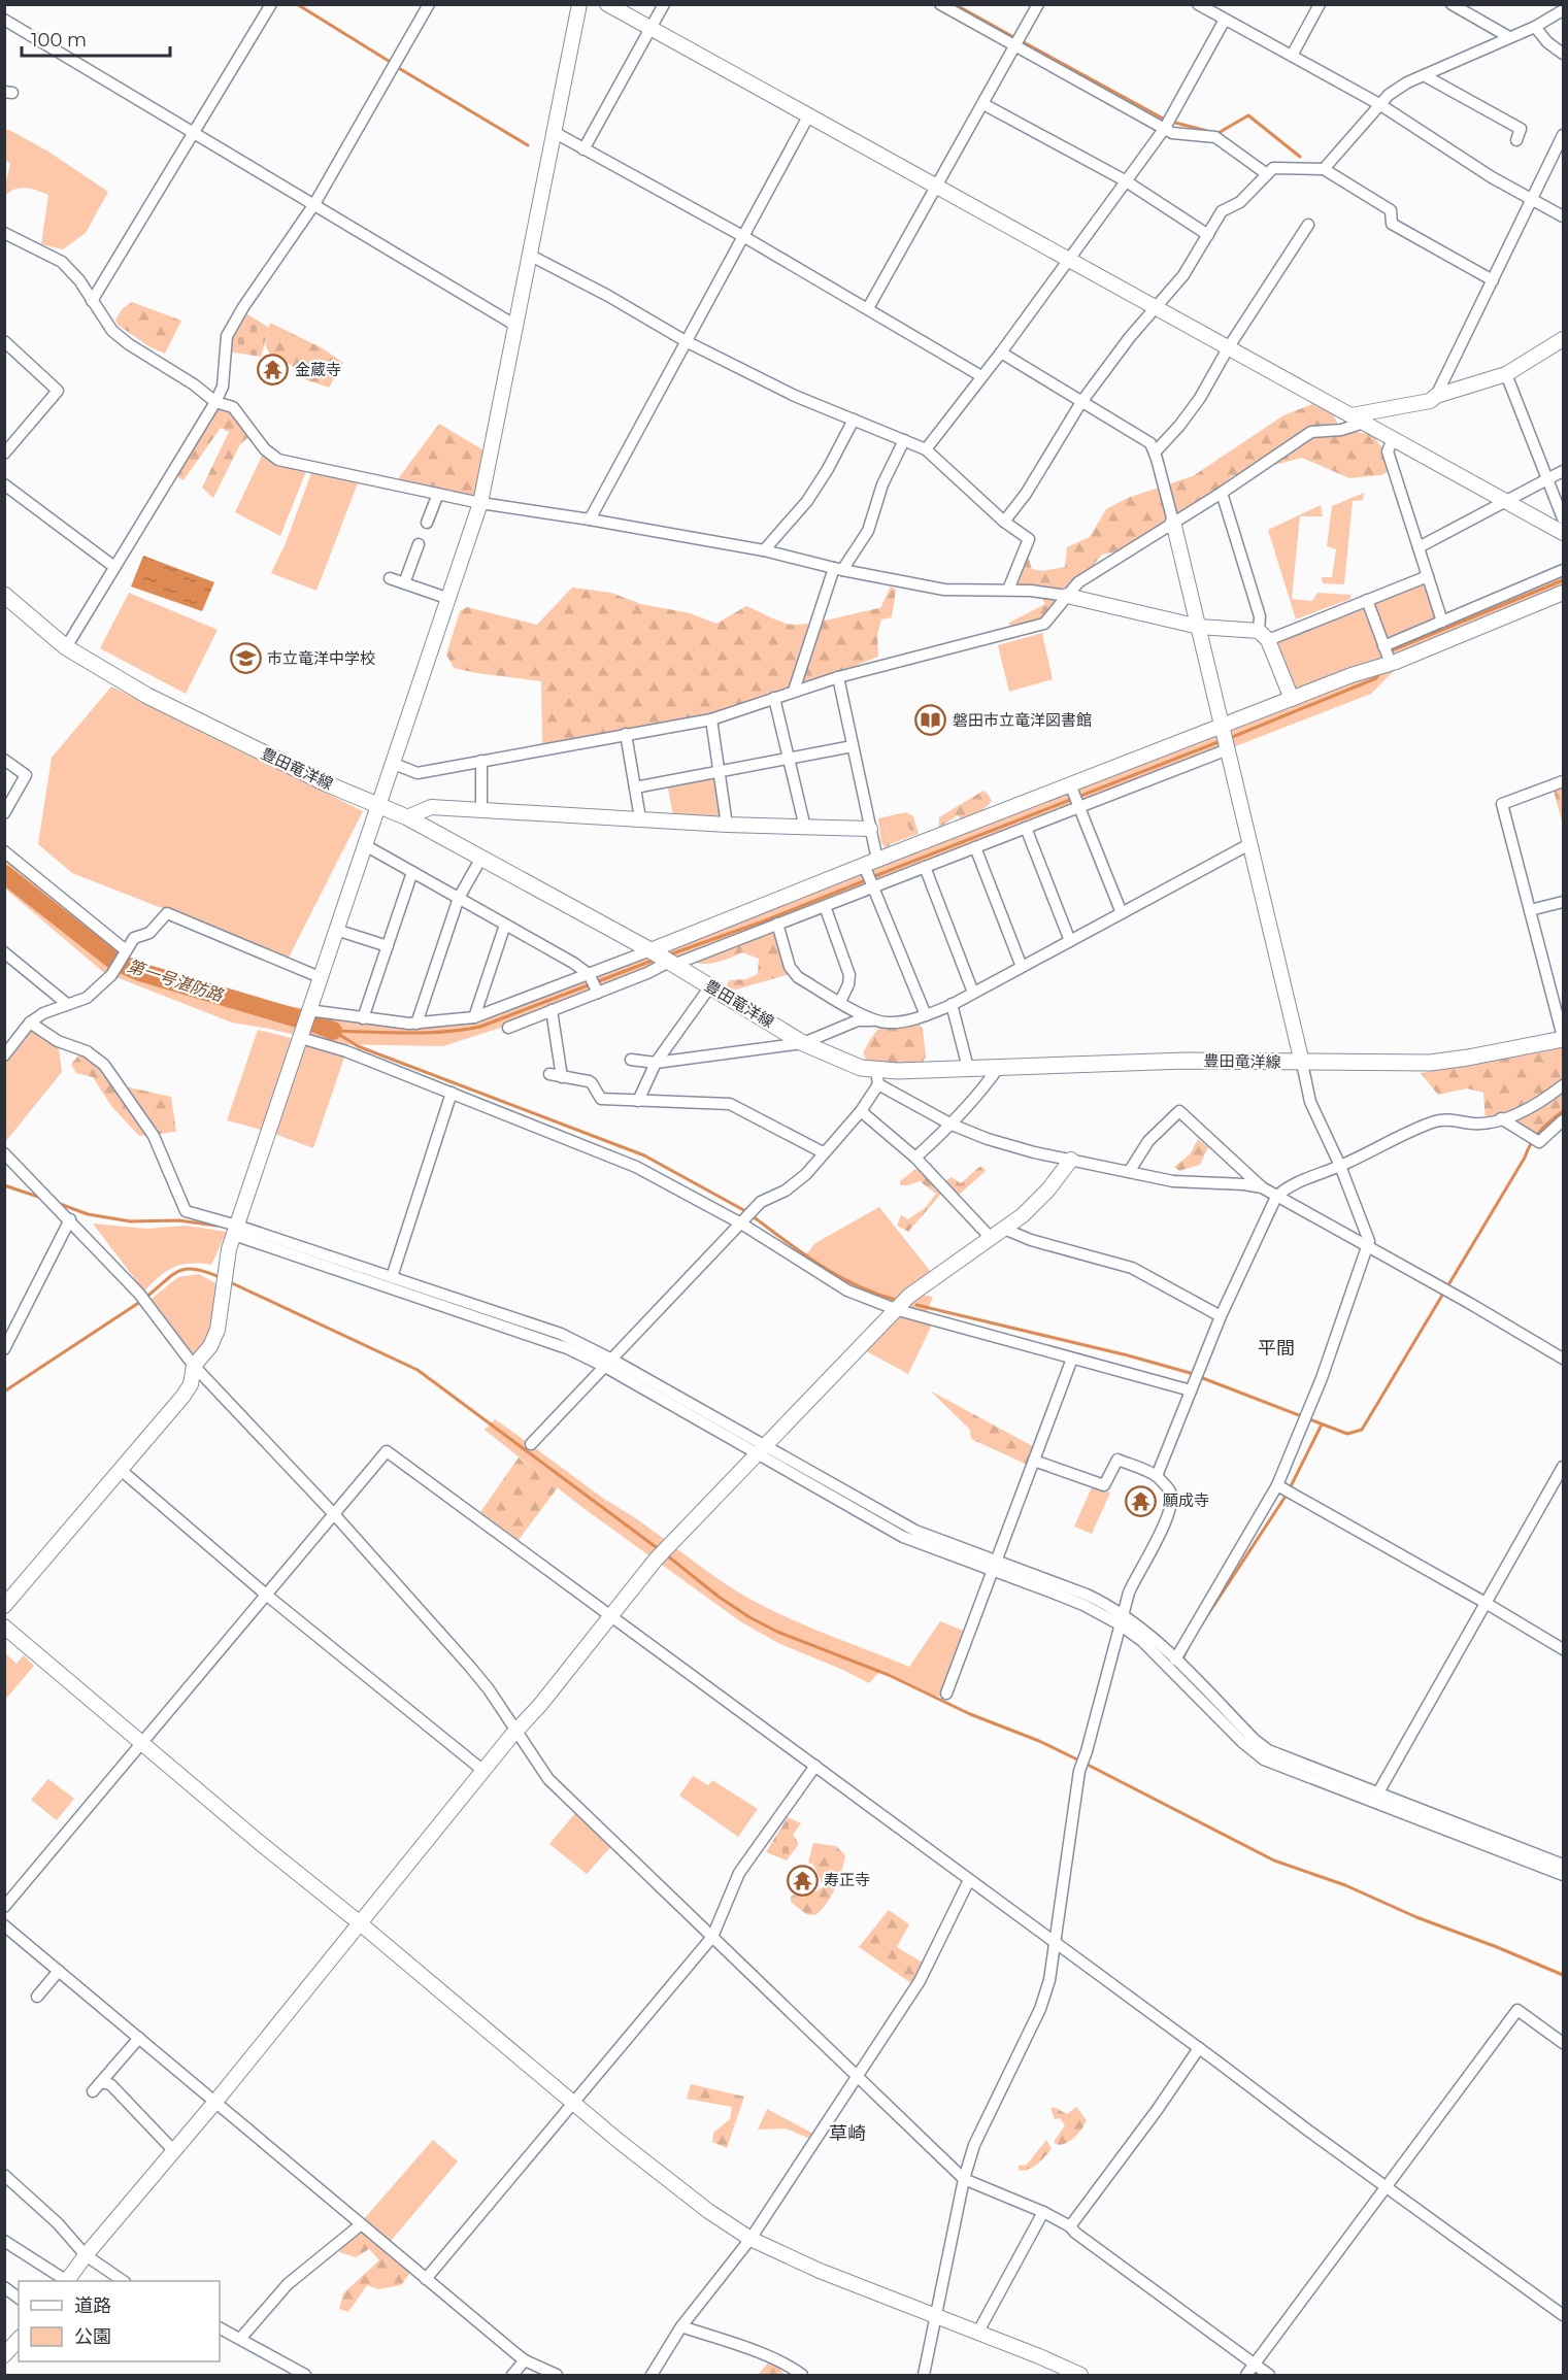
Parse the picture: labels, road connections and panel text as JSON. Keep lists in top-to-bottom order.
{
  "streets": {
    "main road": ["豊田竜洋線"]
  },
  "districts": ["平間", "草崎"],
  "water": ["第一号湛防路"],
  "places": {
    "temple": ["金蔵寺", "願成寺", "寿正寺"],
    "school or university": ["市立竜洋中学校"],
    "library": ["磐田市立竜洋図書館"]
  },
  "legend": ["道路", "公園"],
  "scale_bar": "100 m"
}
